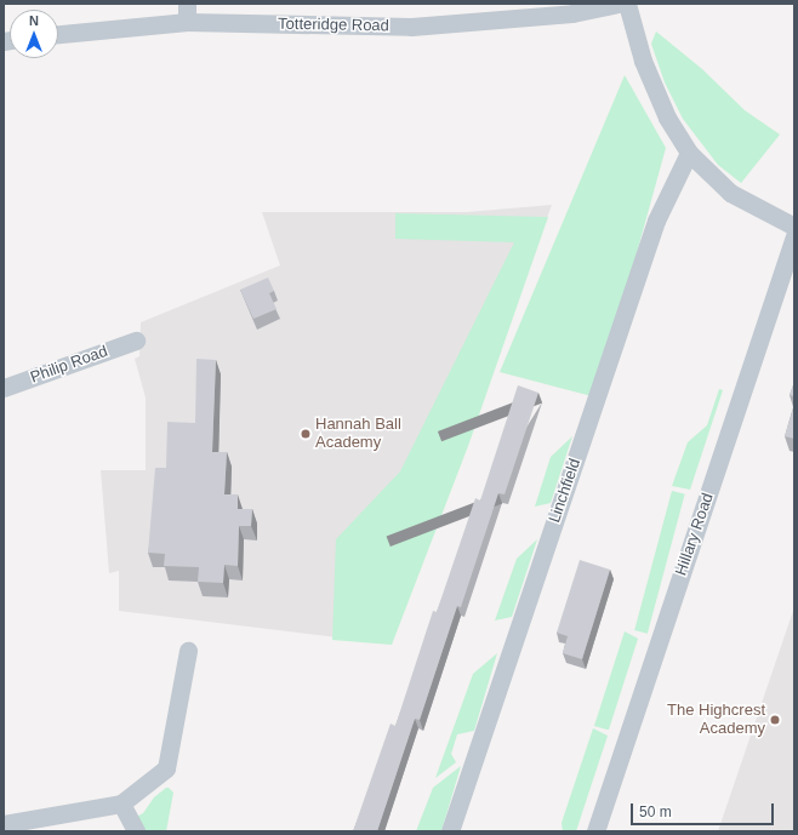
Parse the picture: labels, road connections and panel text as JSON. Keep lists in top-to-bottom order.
{
  "streets": {
    "street": [
      "Totteridge Road",
      "Philip Road",
      "Linchfield",
      "Hillary Road"
    ]
  },
  "places": ["Hannah Ball Academy", "The Highcrest Academy"],
  "scale_bar": "50 m",
  "north": "top"
}
